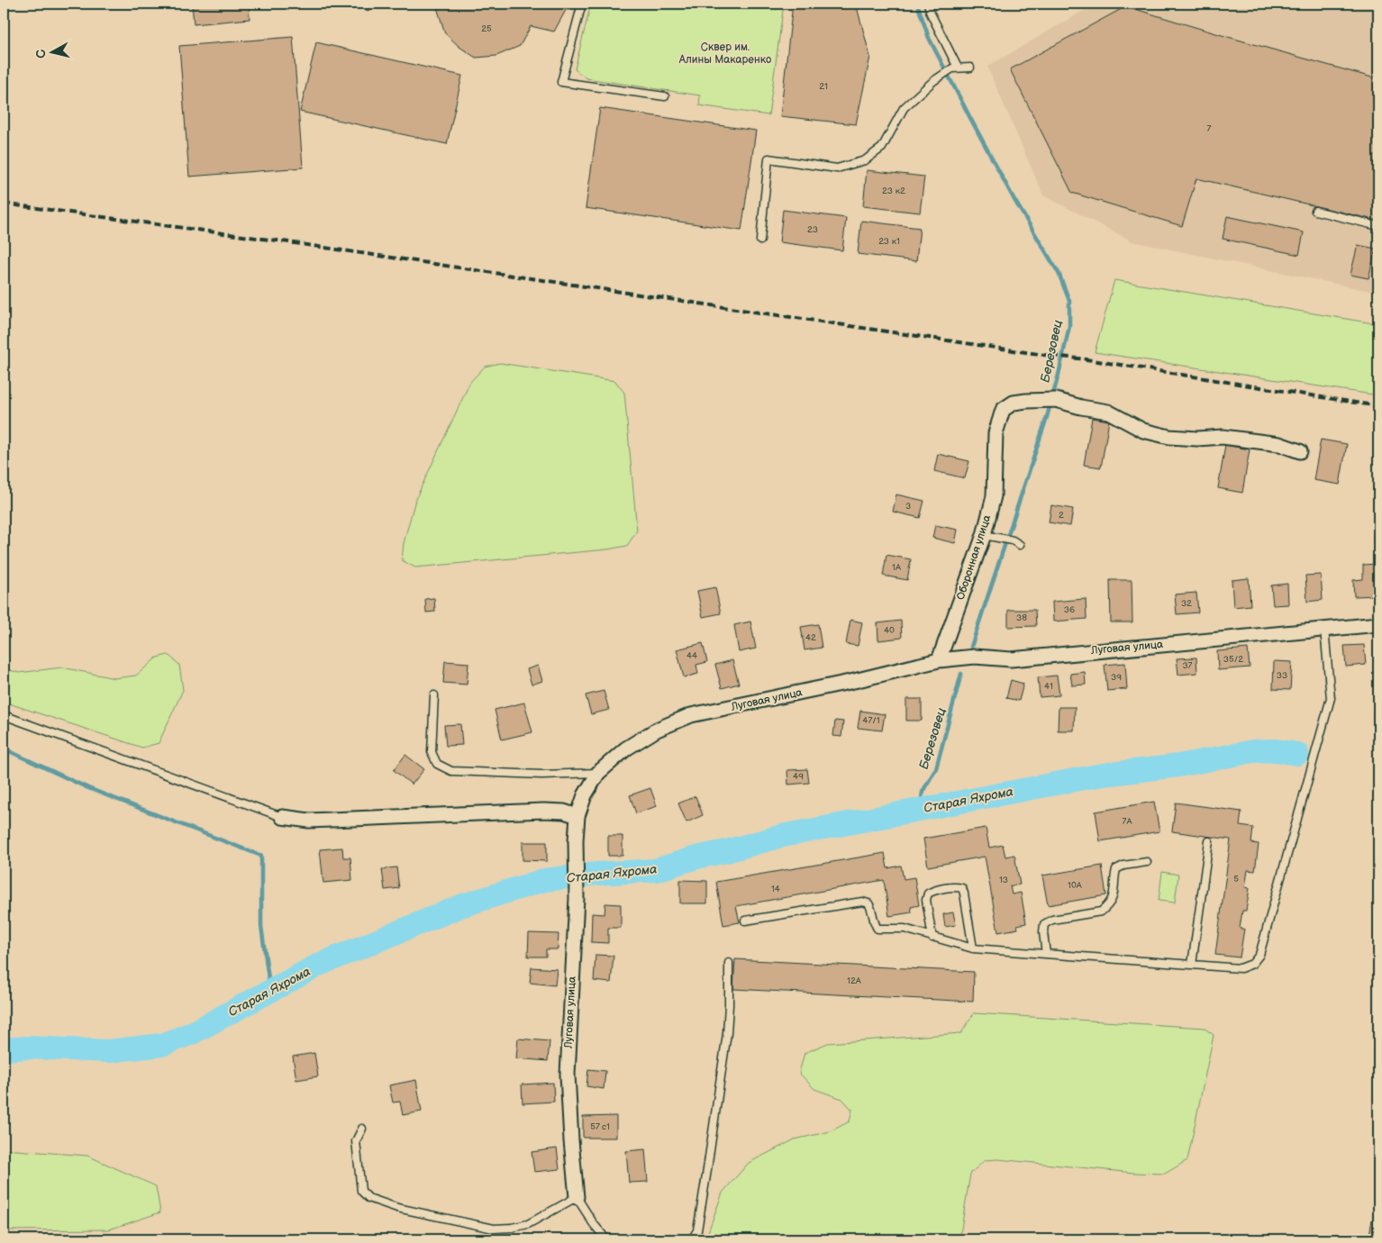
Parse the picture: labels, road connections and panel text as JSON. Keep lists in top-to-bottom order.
{
  "streets": {
    "street": ["Оборонная улица", "Луговая улица"]
  },
  "crossings": [
    ["Оборонная улица", "Луговая улица"]
  ],
  "water": ["Березовец", "Старая Яхрома"],
  "parks": ["Сквер им. Алины Макаренко"],
  "house_numbers": [
    "25",
    "21",
    "7",
    "23 к2",
    "23",
    "23 к1",
    "3",
    "2",
    "1А",
    "32",
    "36",
    "38",
    "40",
    "42",
    "44",
    "35/2",
    "37",
    "33",
    "39",
    "41",
    "47/1",
    "49",
    "7А",
    "5",
    "13",
    "10А",
    "14",
    "12А",
    "57 с1"
  ],
  "north": "left"
}
